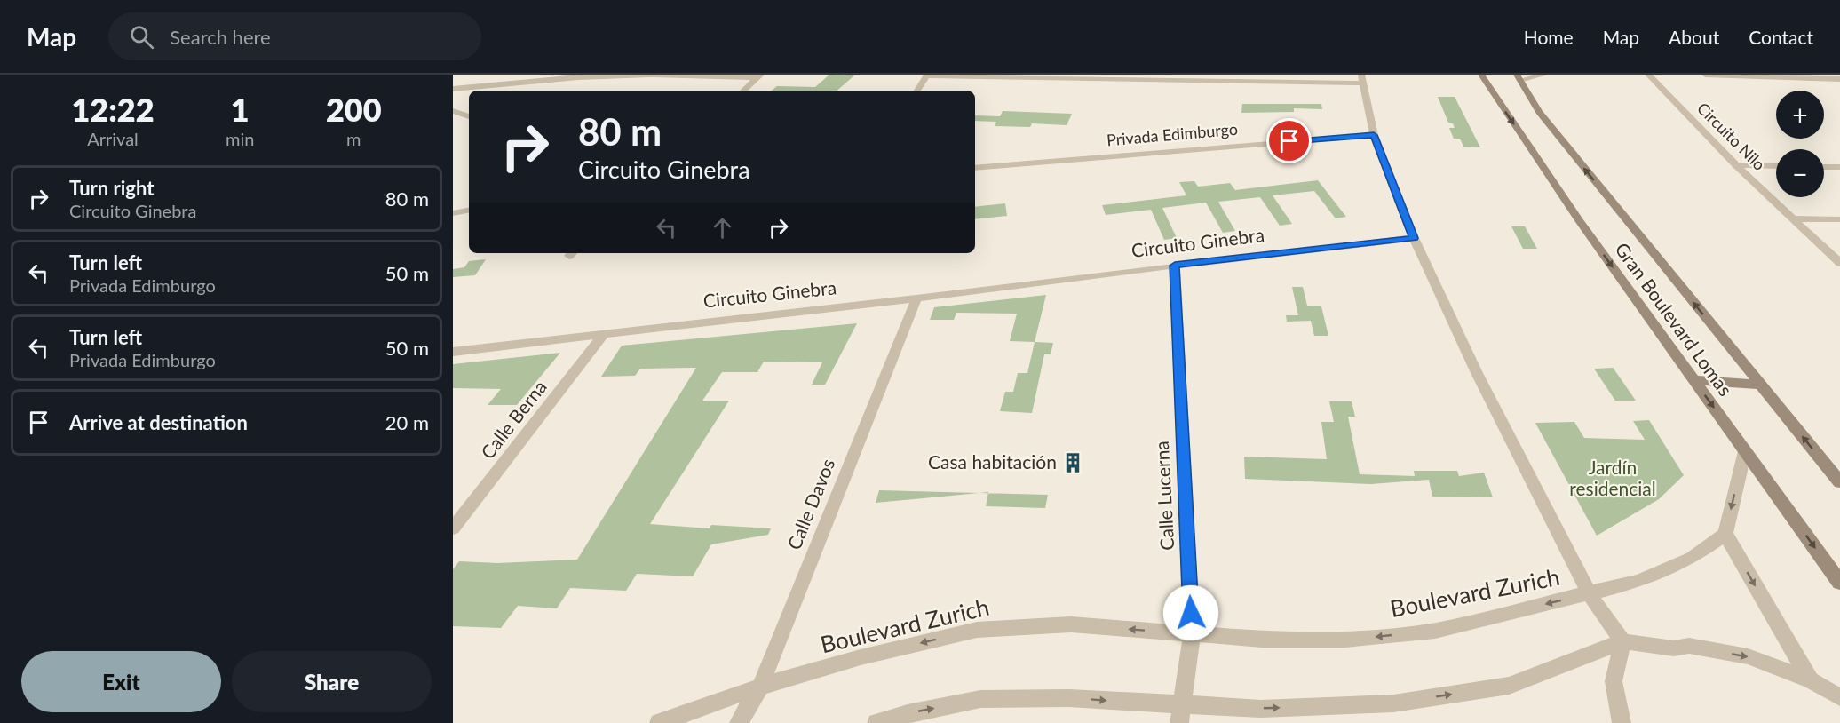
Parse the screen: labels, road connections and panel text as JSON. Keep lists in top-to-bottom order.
{
  "streets": {
    "main road": ["Gran Boulevard Lomas"],
    "street": [
      "Privada Edimburgo",
      "Circuito Nilo",
      "Circuito Ginebra",
      "Calle Berna",
      "Calle Lucerna",
      "Calle Davos",
      "Boulevard Zurich"
    ]
  },
  "crossings": [
    ["Circuito Ginebra", "Calle Berna"],
    ["Circuito Ginebra", "Calle Lucerna"],
    ["Circuito Ginebra", "Calle Davos"],
    ["Calle Lucerna", "Boulevard Zurich"],
    ["Calle Davos", "Boulevard Zurich"]
  ],
  "parks": ["Jardín residencial"],
  "places": {
    "building": ["Casa habitación"]
  },
  "page": {
    "header": "Map",
    "search": "Search here",
    "nav": [
      "Home",
      "Map",
      "About",
      "Contact"
    ],
    "eta": [
      "12:22",
      "Arrival",
      "1",
      "min",
      "200",
      "m"
    ],
    "map_buttons": ["+", "−"],
    "turn": ["80 m", "Circuito Ginebra"],
    "list": [
      {
        "name": "Turn right",
        "note": "Circuito Ginebra",
        "value": "80 m"
      },
      {
        "name": "Turn left",
        "note": "Privada Edimburgo",
        "value": "50 m"
      },
      {
        "name": "Turn left",
        "note": "Privada Edimburgo",
        "value": "50 m"
      },
      {
        "name": "Arrive at destination",
        "value": "20 m"
      }
    ],
    "buttons": ["Exit", "Share"]
  }
}
